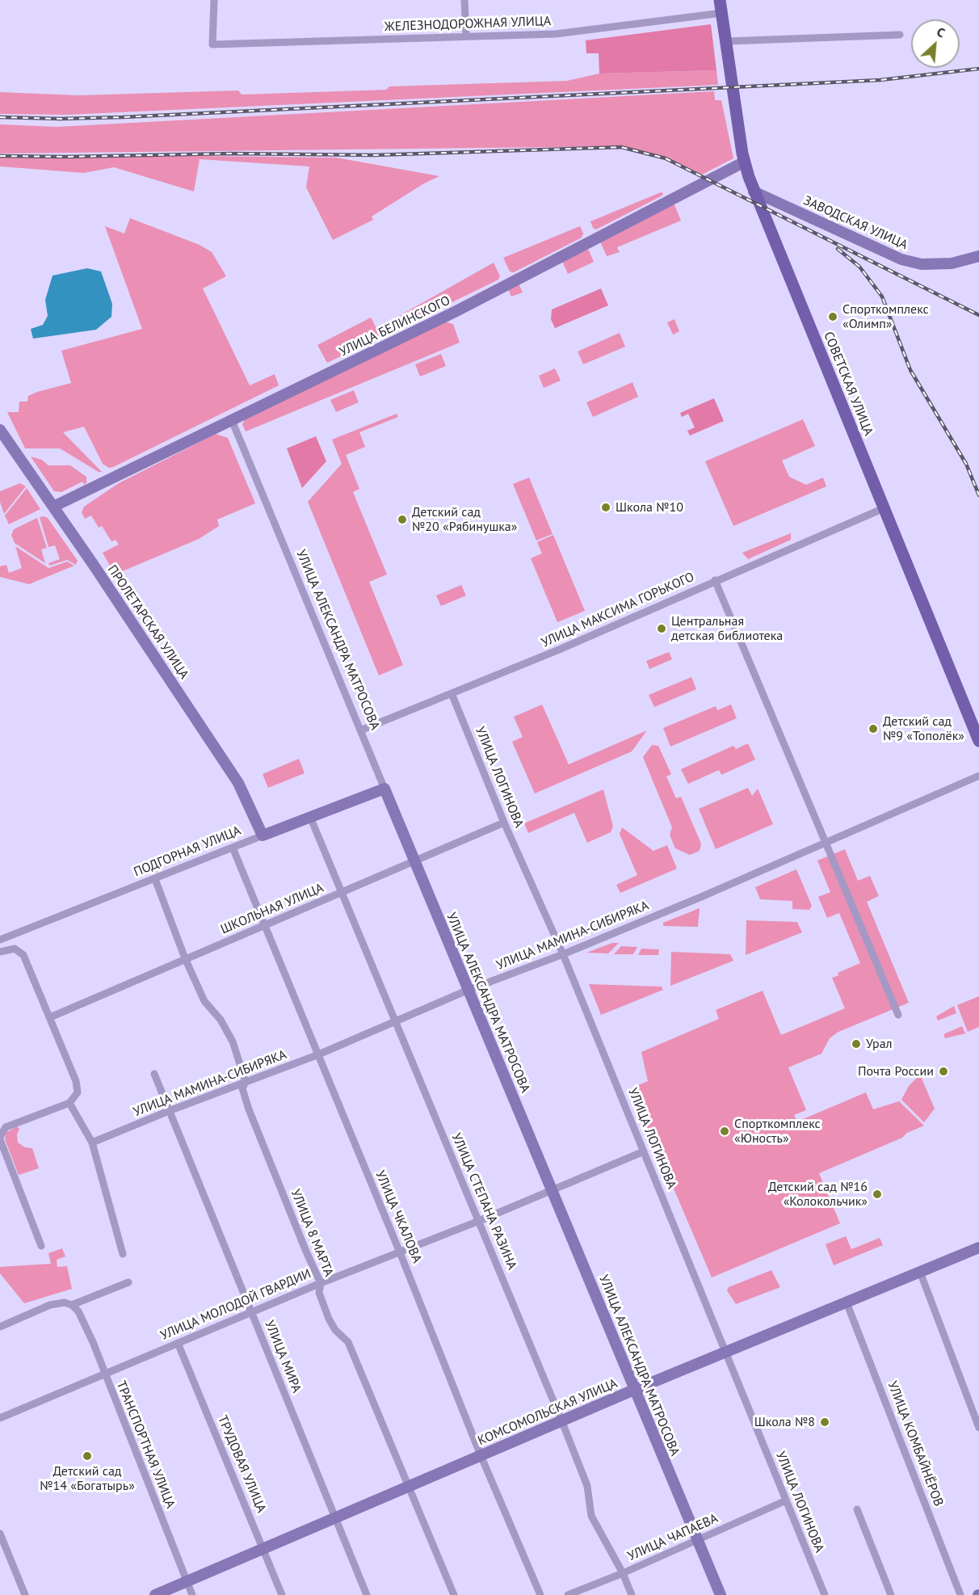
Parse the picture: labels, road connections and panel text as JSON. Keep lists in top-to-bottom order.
{
  "streets": {
    "main road": ["СОВЕТСКАЯ УЛИЦА"],
    "street": [
      "ЖЕЛЕЗНОДОРОЖНАЯ УЛИЦА",
      "ЗАВОДСКАЯ УЛИЦА",
      "УЛИЦА БЕЛИНСКОГО",
      "УЛИЦА МАКСИМА ГОРЬКОГО",
      "ПРОЛЕТАРСКАЯ УЛИЦА",
      "УЛИЦА АЛЕКСАНДРА МАТРОСОВА",
      "УЛИЦА ЛОГИНОВА",
      "ПОДГОРНАЯ УЛИЦА",
      "ШКОЛЬНАЯ УЛИЦА",
      "УЛИЦА МАМИНА-СИБИРЯКА",
      "УЛИЦА СТЕПАНА РАЗИНА",
      "УЛИЦА ЧКАЛОВА",
      "УЛИЦА 8 МАРТА",
      "УЛИЦА МОЛОДОЙ ГВАРДИИ",
      "УЛИЦА МИРА",
      "КОМСОМОЛЬСКАЯ УЛИЦА",
      "УЛИЦА КОМБАЙНЁРОВ",
      "ТРАНСПОРТНАЯ УЛИЦА",
      "ТРУДОВАЯ УЛИЦА",
      "УЛИЦА ЧАПАЕВА"
    ]
  },
  "crossings": [
    ["ЖЕЛЕЗНОДОРОЖНАЯ УЛИЦА", "СОВЕТСКАЯ УЛИЦА"],
    ["ЗАВОДСКАЯ УЛИЦА", "СОВЕТСКАЯ УЛИЦА"],
    ["УЛИЦА БЕЛИНСКОГО", "СОВЕТСКАЯ УЛИЦА"],
    ["УЛИЦА БЕЛИНСКОГО", "ПРОЛЕТАРСКАЯ УЛИЦА"],
    ["УЛИЦА БЕЛИНСКОГО", "УЛИЦА АЛЕКСАНДРА МАТРОСОВА"],
    ["СОВЕТСКАЯ УЛИЦА", "УЛИЦА МАКСИМА ГОРЬКОГО"],
    ["УЛИЦА МАКСИМА ГОРЬКОГО", "УЛИЦА АЛЕКСАНДРА МАТРОСОВА"],
    ["УЛИЦА МАКСИМА ГОРЬКОГО", "УЛИЦА ЛОГИНОВА"],
    ["ПРОЛЕТАРСКАЯ УЛИЦА", "ПОДГОРНАЯ УЛИЦА"],
    ["УЛИЦА АЛЕКСАНДРА МАТРОСОВА", "ПОДГОРНАЯ УЛИЦА"],
    ["УЛИЦА АЛЕКСАНДРА МАТРОСОВА", "ШКОЛЬНАЯ УЛИЦА"],
    ["УЛИЦА АЛЕКСАНДРА МАТРОСОВА", "УЛИЦА МАМИНА-СИБИРЯКА"],
    ["УЛИЦА АЛЕКСАНДРА МАТРОСОВА", "УЛИЦА МОЛОДОЙ ГВАРДИИ"],
    ["УЛИЦА АЛЕКСАНДРА МАТРОСОВА", "КОМСОМОЛЬСКАЯ УЛИЦА"],
    ["УЛИЦА АЛЕКСАНДРА МАТРОСОВА", "УЛИЦА ЧАПАЕВА"],
    ["УЛИЦА ЛОГИНОВА", "ШКОЛЬНАЯ УЛИЦА"],
    ["УЛИЦА ЛОГИНОВА", "УЛИЦА МАМИНА-СИБИРЯКА"],
    ["УЛИЦА ЛОГИНОВА", "УЛИЦА МОЛОДОЙ ГВАРДИИ"],
    ["УЛИЦА ЛОГИНОВА", "КОМСОМОЛЬСКАЯ УЛИЦА"],
    ["УЛИЦА ЛОГИНОВА", "УЛИЦА ЧАПАЕВА"],
    ["ПОДГОРНАЯ УЛИЦА", "УЛИЦА СТЕПАНА РАЗИНА"],
    ["ПОДГОРНАЯ УЛИЦА", "УЛИЦА ЧКАЛОВА"],
    ["ПОДГОРНАЯ УЛИЦА", "УЛИЦА 8 МАРТА"],
    ["ШКОЛЬНАЯ УЛИЦА", "УЛИЦА СТЕПАНА РАЗИНА"],
    ["ШКОЛЬНАЯ УЛИЦА", "УЛИЦА ЧКАЛОВА"],
    ["ШКОЛЬНАЯ УЛИЦА", "УЛИЦА 8 МАРТА"],
    ["УЛИЦА МАМИНА-СИБИРЯКА", "УЛИЦА СТЕПАНА РАЗИНА"],
    ["УЛИЦА МАМИНА-СИБИРЯКА", "УЛИЦА ЧКАЛОВА"],
    ["УЛИЦА МАМИНА-СИБИРЯКА", "УЛИЦА 8 МАРТА"],
    ["УЛИЦА МАМИНА-СИБИРЯКА", "УЛИЦА МИРА"],
    ["УЛИЦА СТЕПАНА РАЗИНА", "УЛИЦА МОЛОДОЙ ГВАРДИИ"],
    ["УЛИЦА СТЕПАНА РАЗИНА", "КОМСОМОЛЬСКАЯ УЛИЦА"],
    ["УЛИЦА СТЕПАНА РАЗИНА", "УЛИЦА ЧАПАЕВА"],
    ["УЛИЦА ЧКАЛОВА", "УЛИЦА МОЛОДОЙ ГВАРДИИ"],
    ["УЛИЦА ЧКАЛОВА", "КОМСОМОЛЬСКАЯ УЛИЦА"],
    ["УЛИЦА 8 МАРТА", "УЛИЦА МОЛОДОЙ ГВАРДИИ"],
    ["УЛИЦА 8 МАРТА", "КОМСОМОЛЬСКАЯ УЛИЦА"],
    ["УЛИЦА МОЛОДОЙ ГВАРДИИ", "УЛИЦА МИРА"],
    ["УЛИЦА МОЛОДОЙ ГВАРДИИ", "ТРАНСПОРТНАЯ УЛИЦА"],
    ["УЛИЦА МОЛОДОЙ ГВАРДИИ", "ТРУДОВАЯ УЛИЦА"],
    ["УЛИЦА МИРА", "КОМСОМОЛЬСКАЯ УЛИЦА"],
    ["КОМСОМОЛЬСКАЯ УЛИЦА", "УЛИЦА КОМБАЙНЁРОВ"],
    ["КОМСОМОЛЬСКАЯ УЛИЦА", "ТРАНСПОРТНАЯ УЛИЦА"],
    ["КОМСОМОЛЬСКАЯ УЛИЦА", "ТРУДОВАЯ УЛИЦА"]
  ],
  "places": [
    "Спорткомплекс «Олимп»",
    "Школа №10",
    "Детский сад №20 «Рябинушка»",
    "Центральная детская библиотека",
    "Детский сад №9 «Тополёк»",
    "Урал",
    "Почта России",
    "Спорткомплекс «Юность»",
    "Детский сад №16 «Колокольчик»",
    "Школа №8",
    "Детский сад №14 «Богатырь»"
  ],
  "north": "top right"
}
